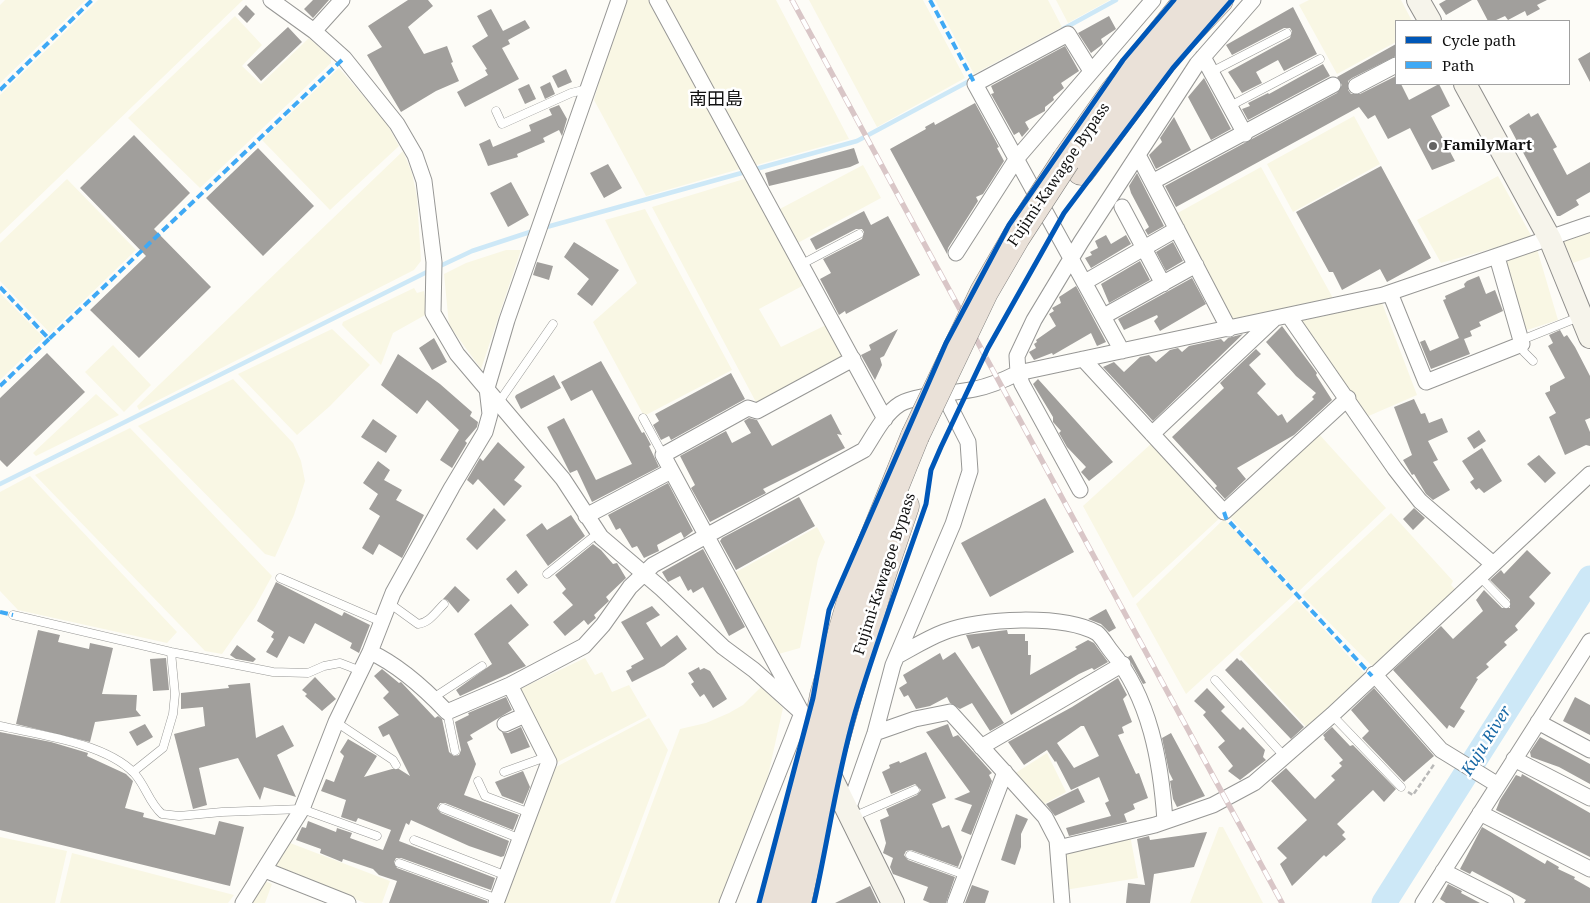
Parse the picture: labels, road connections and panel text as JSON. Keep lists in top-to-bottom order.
{
  "streets": {
    "highway": ["Fujimi-Kawagoe Bypass"]
  },
  "districts": ["南田島"],
  "water": ["Kuju River"],
  "places": ["FamilyMart"],
  "legend": ["Cycle path", "Path"]
}
